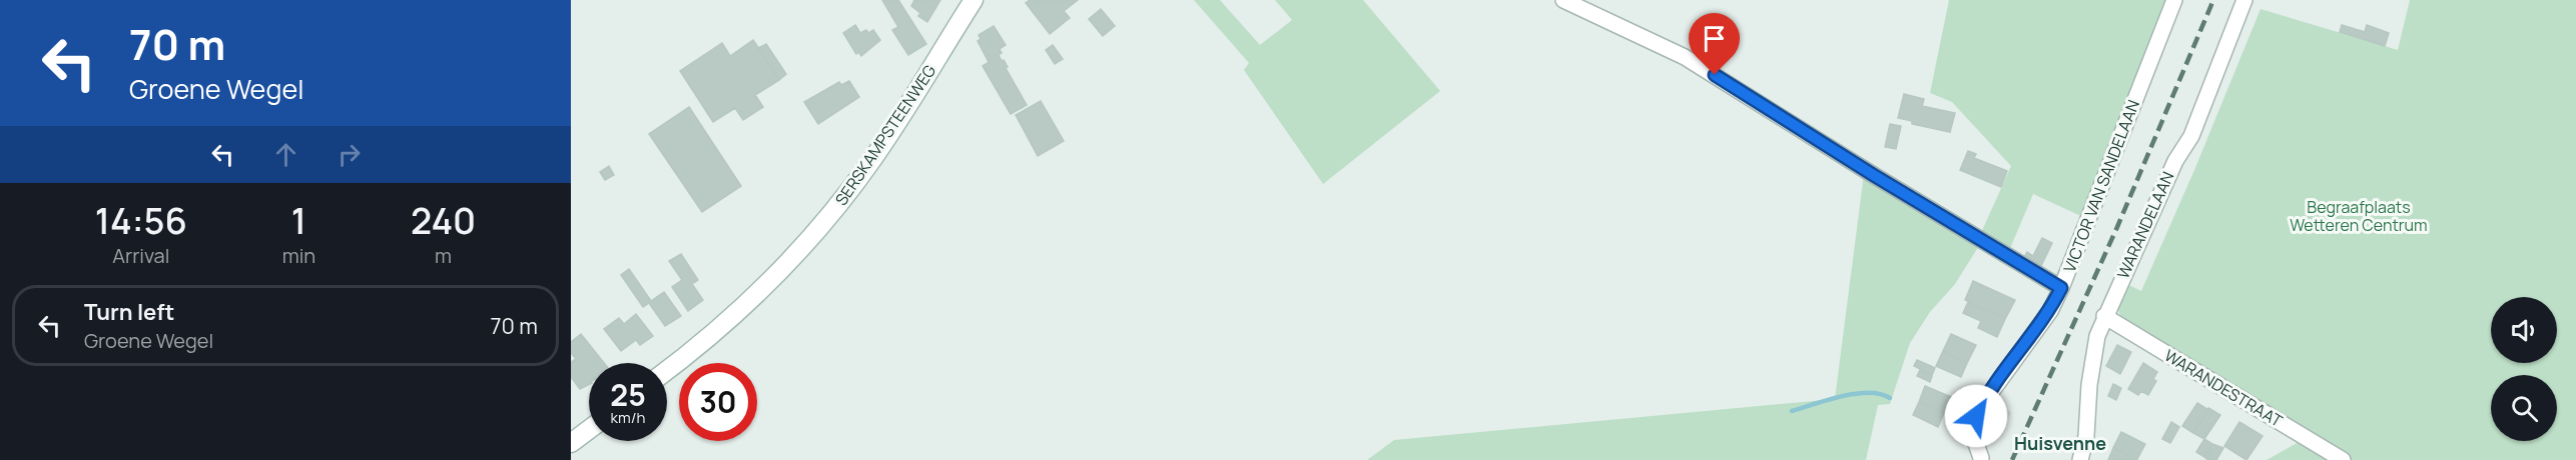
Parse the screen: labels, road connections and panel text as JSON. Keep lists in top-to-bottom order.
{
  "streets": {
    "street": [
      "SERSKAMPSTEENWEG",
      "VICTOR VAN SANDELAAN",
      "WARANDELAAN",
      "WARANDESTRAAT"
    ]
  },
  "crossings": [
    ["WARANDELAAN", "WARANDESTRAAT"]
  ],
  "districts": ["Huisvenne"],
  "parks": ["Begraafplaats Wetteren Centrum"],
  "page": {
    "turn": ["70 m", "Groene Wegel"],
    "eta": [
      "14:56",
      "Arrival",
      "1",
      "min",
      "240",
      "m"
    ],
    "list": [
      {
        "name": "Turn left",
        "note": "Groene Wegel",
        "value": "70 m"
      }
    ],
    "speed": "25 km/h",
    "limit": "30"
  }
}
